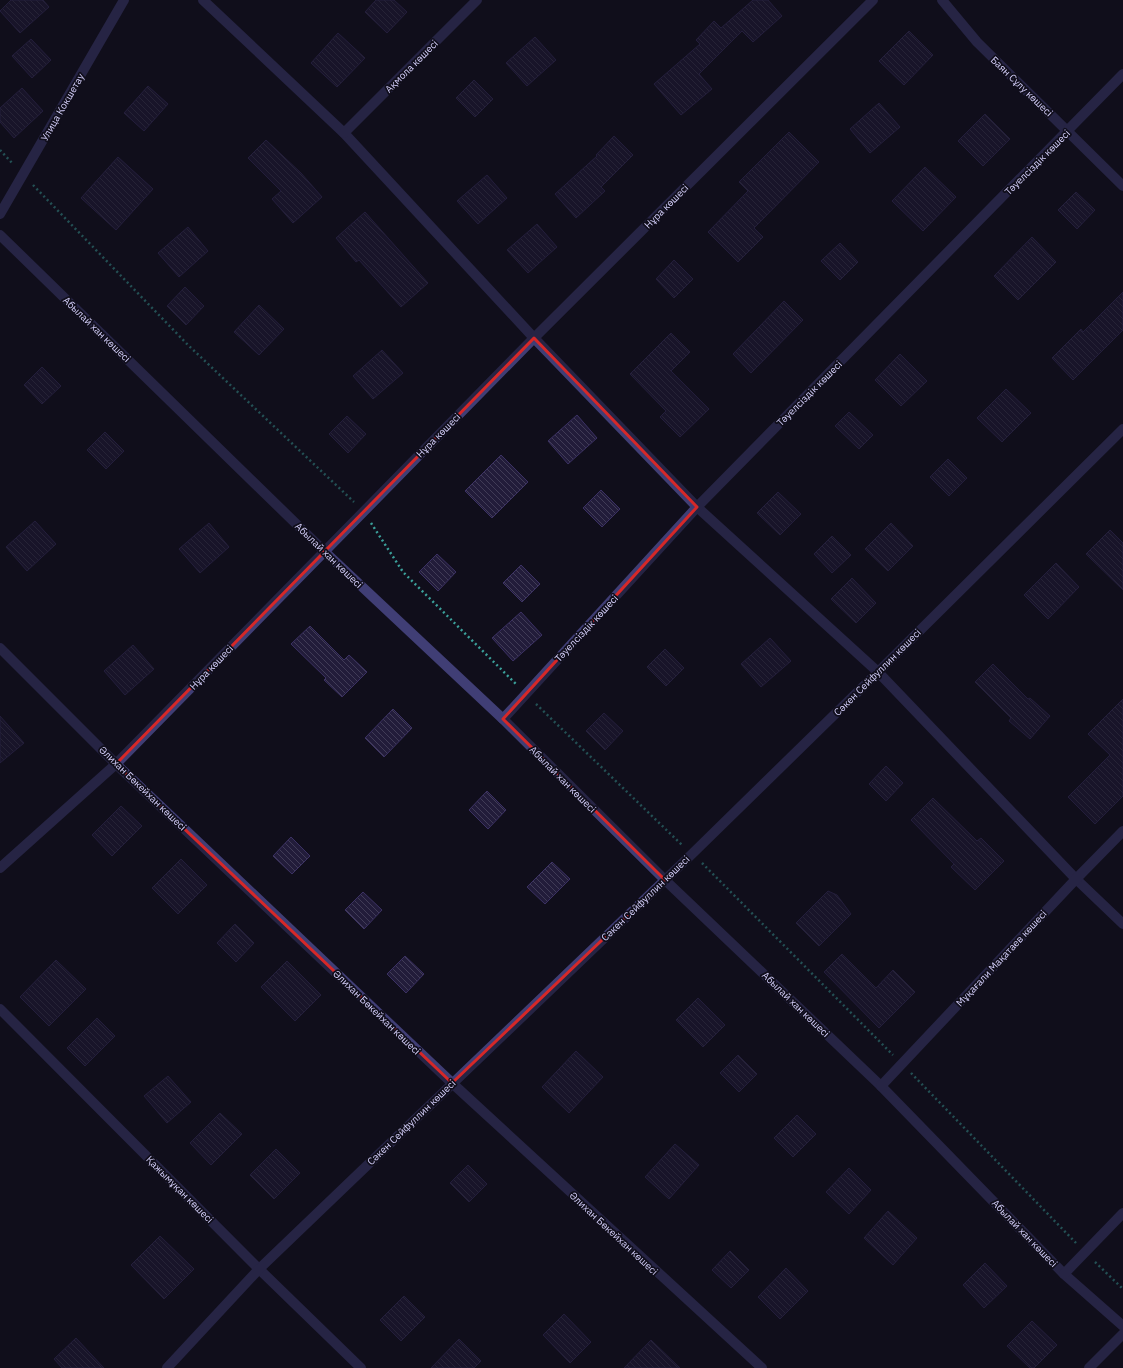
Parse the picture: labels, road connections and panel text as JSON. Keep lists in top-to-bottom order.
{
  "streets": {
    "street": [
      "Ақмола көшесі",
      "Баян Сұлу көшесі",
      "Улица Кокшетау",
      "Тәуелсіздік көшесі",
      "Нұра көшесі",
      "Абылай хан көшесі",
      "Сәкен Сейфуллин көшесі",
      "Әлихан Бөкейхан көшесі",
      "Мұқағали Мақатаев көшесі",
      "Қажымұқан көшесі"
    ]
  },
  "crossings": [
    ["Баян Сұлу көшесі", "Тәуелсіздік көшесі"],
    ["Тәуелсіздік көшесі", "Абылай хан көшесі"],
    ["Нұра көшесі", "Абылай хан көшесі"],
    ["Нұра көшесі", "Әлихан Бөкейхан көшесі"],
    ["Абылай хан көшесі", "Сәкен Сейфуллин көшесі"],
    ["Абылай хан көшесі", "Мұқағали Мақатаев көшесі"],
    ["Сәкен Сейфуллин көшесі", "Әлихан Бөкейхан көшесі"],
    ["Сәкен Сейфуллин көшесі", "Қажымұқан көшесі"]
  ]
}
